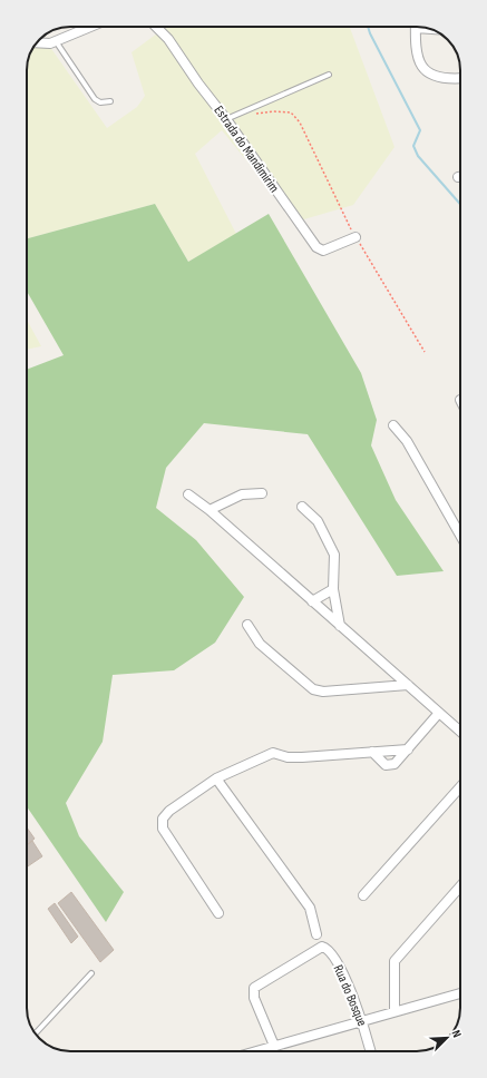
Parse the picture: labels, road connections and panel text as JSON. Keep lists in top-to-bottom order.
{
  "streets": {
    "street": ["Estrada do Mandimirim", "Rua do Bosque"]
  },
  "north": "top right"
}
